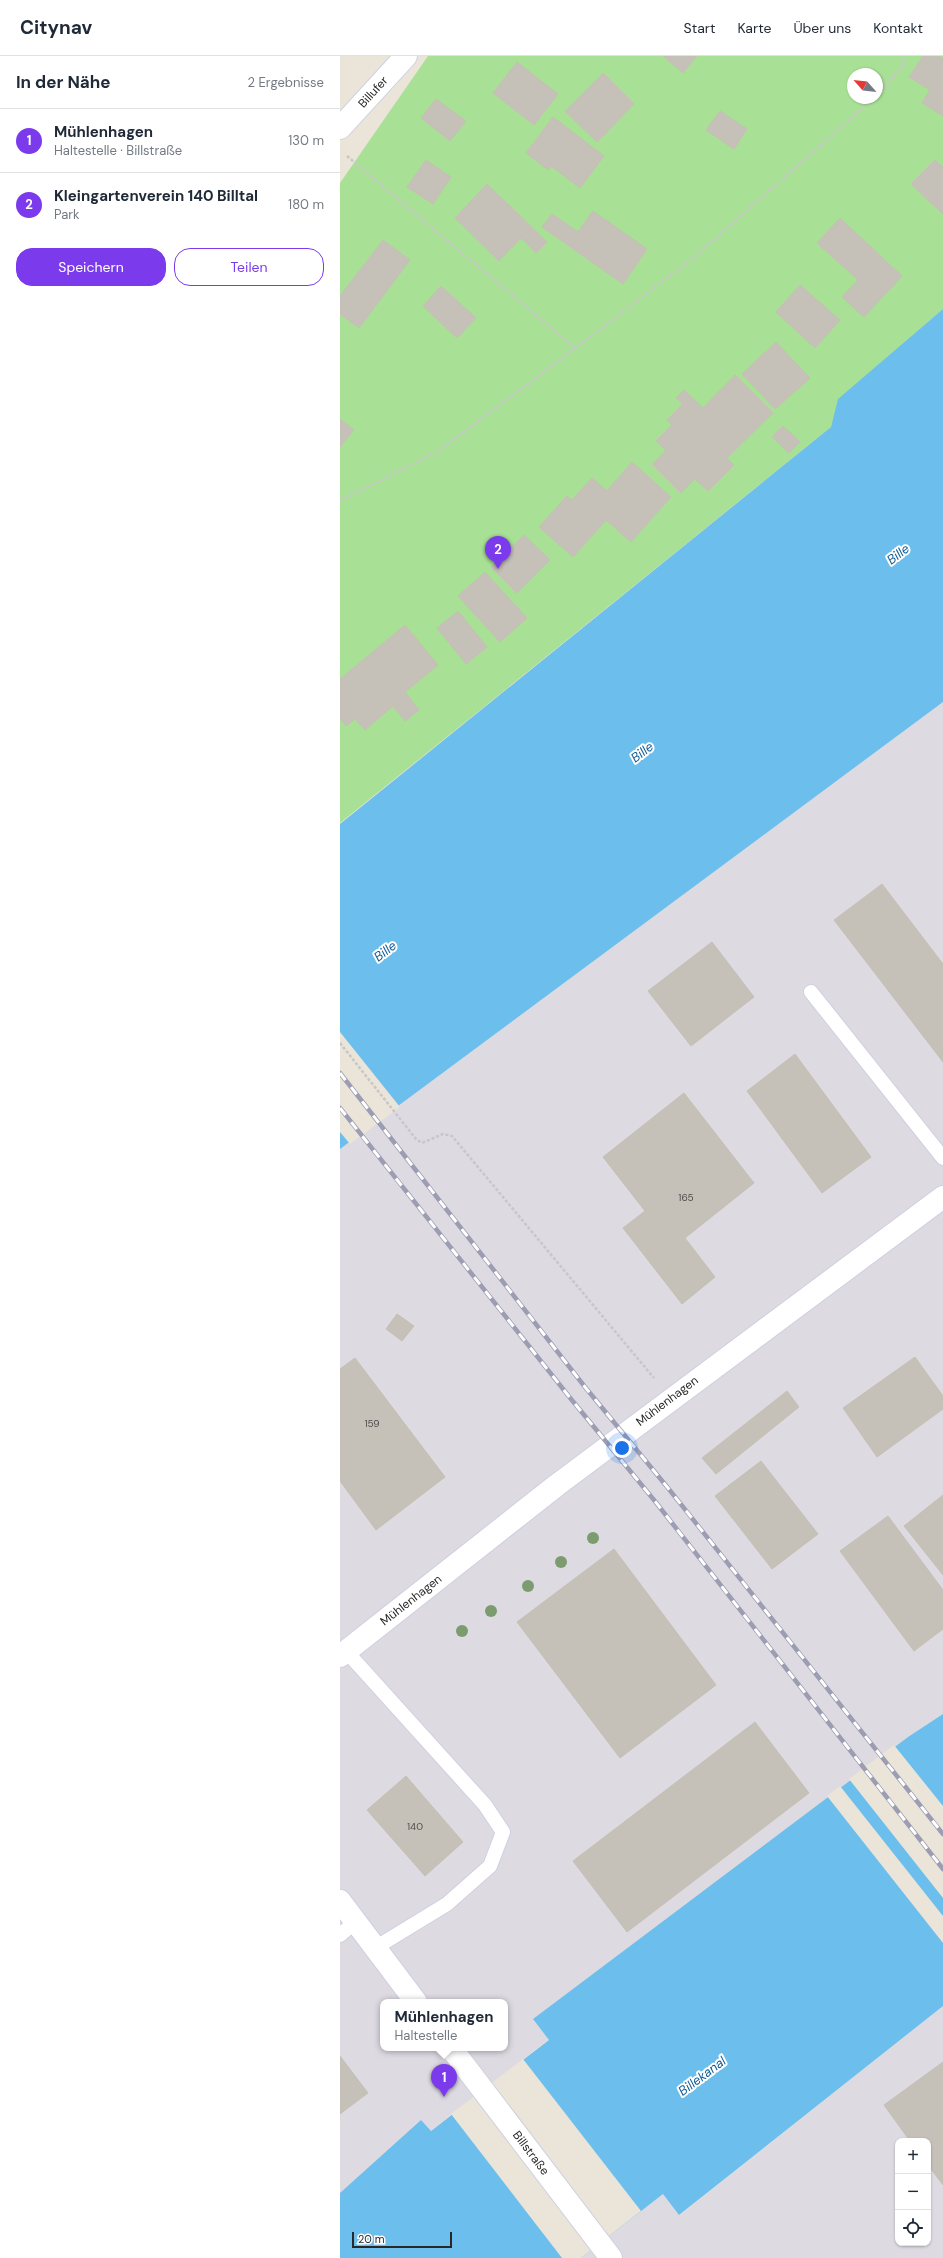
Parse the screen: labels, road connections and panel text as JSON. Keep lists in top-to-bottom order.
{
  "streets": {
    "street": ["Billufer", "Mühlenhagen", "Billstraße"]
  },
  "water": ["Bille", "Billekanal"],
  "house_numbers": ["165", "159", "140"],
  "scale_bar": "20 m",
  "north": "top left",
  "page": {
    "header": "Citynav",
    "nav": [
      "Start",
      "Karte",
      "Über uns",
      "Kontakt"
    ],
    "heading": ["In der Nähe", "2 Ergebnisse"],
    "list": [
      {
        "mark": "1",
        "name": "Mühlenhagen",
        "note": "Haltestelle · Billstraße",
        "value": "130 m"
      },
      {
        "mark": "2",
        "name": "Kleingartenverein 140 Billtal",
        "note": "Park",
        "value": "180 m"
      }
    ],
    "buttons": ["Speichern", "Teilen"],
    "pins": ["2", "1"],
    "popup": ["Mühlenhagen", "Haltestelle"],
    "map_buttons": ["+", "−"],
    "scale": "20 m"
  }
}
